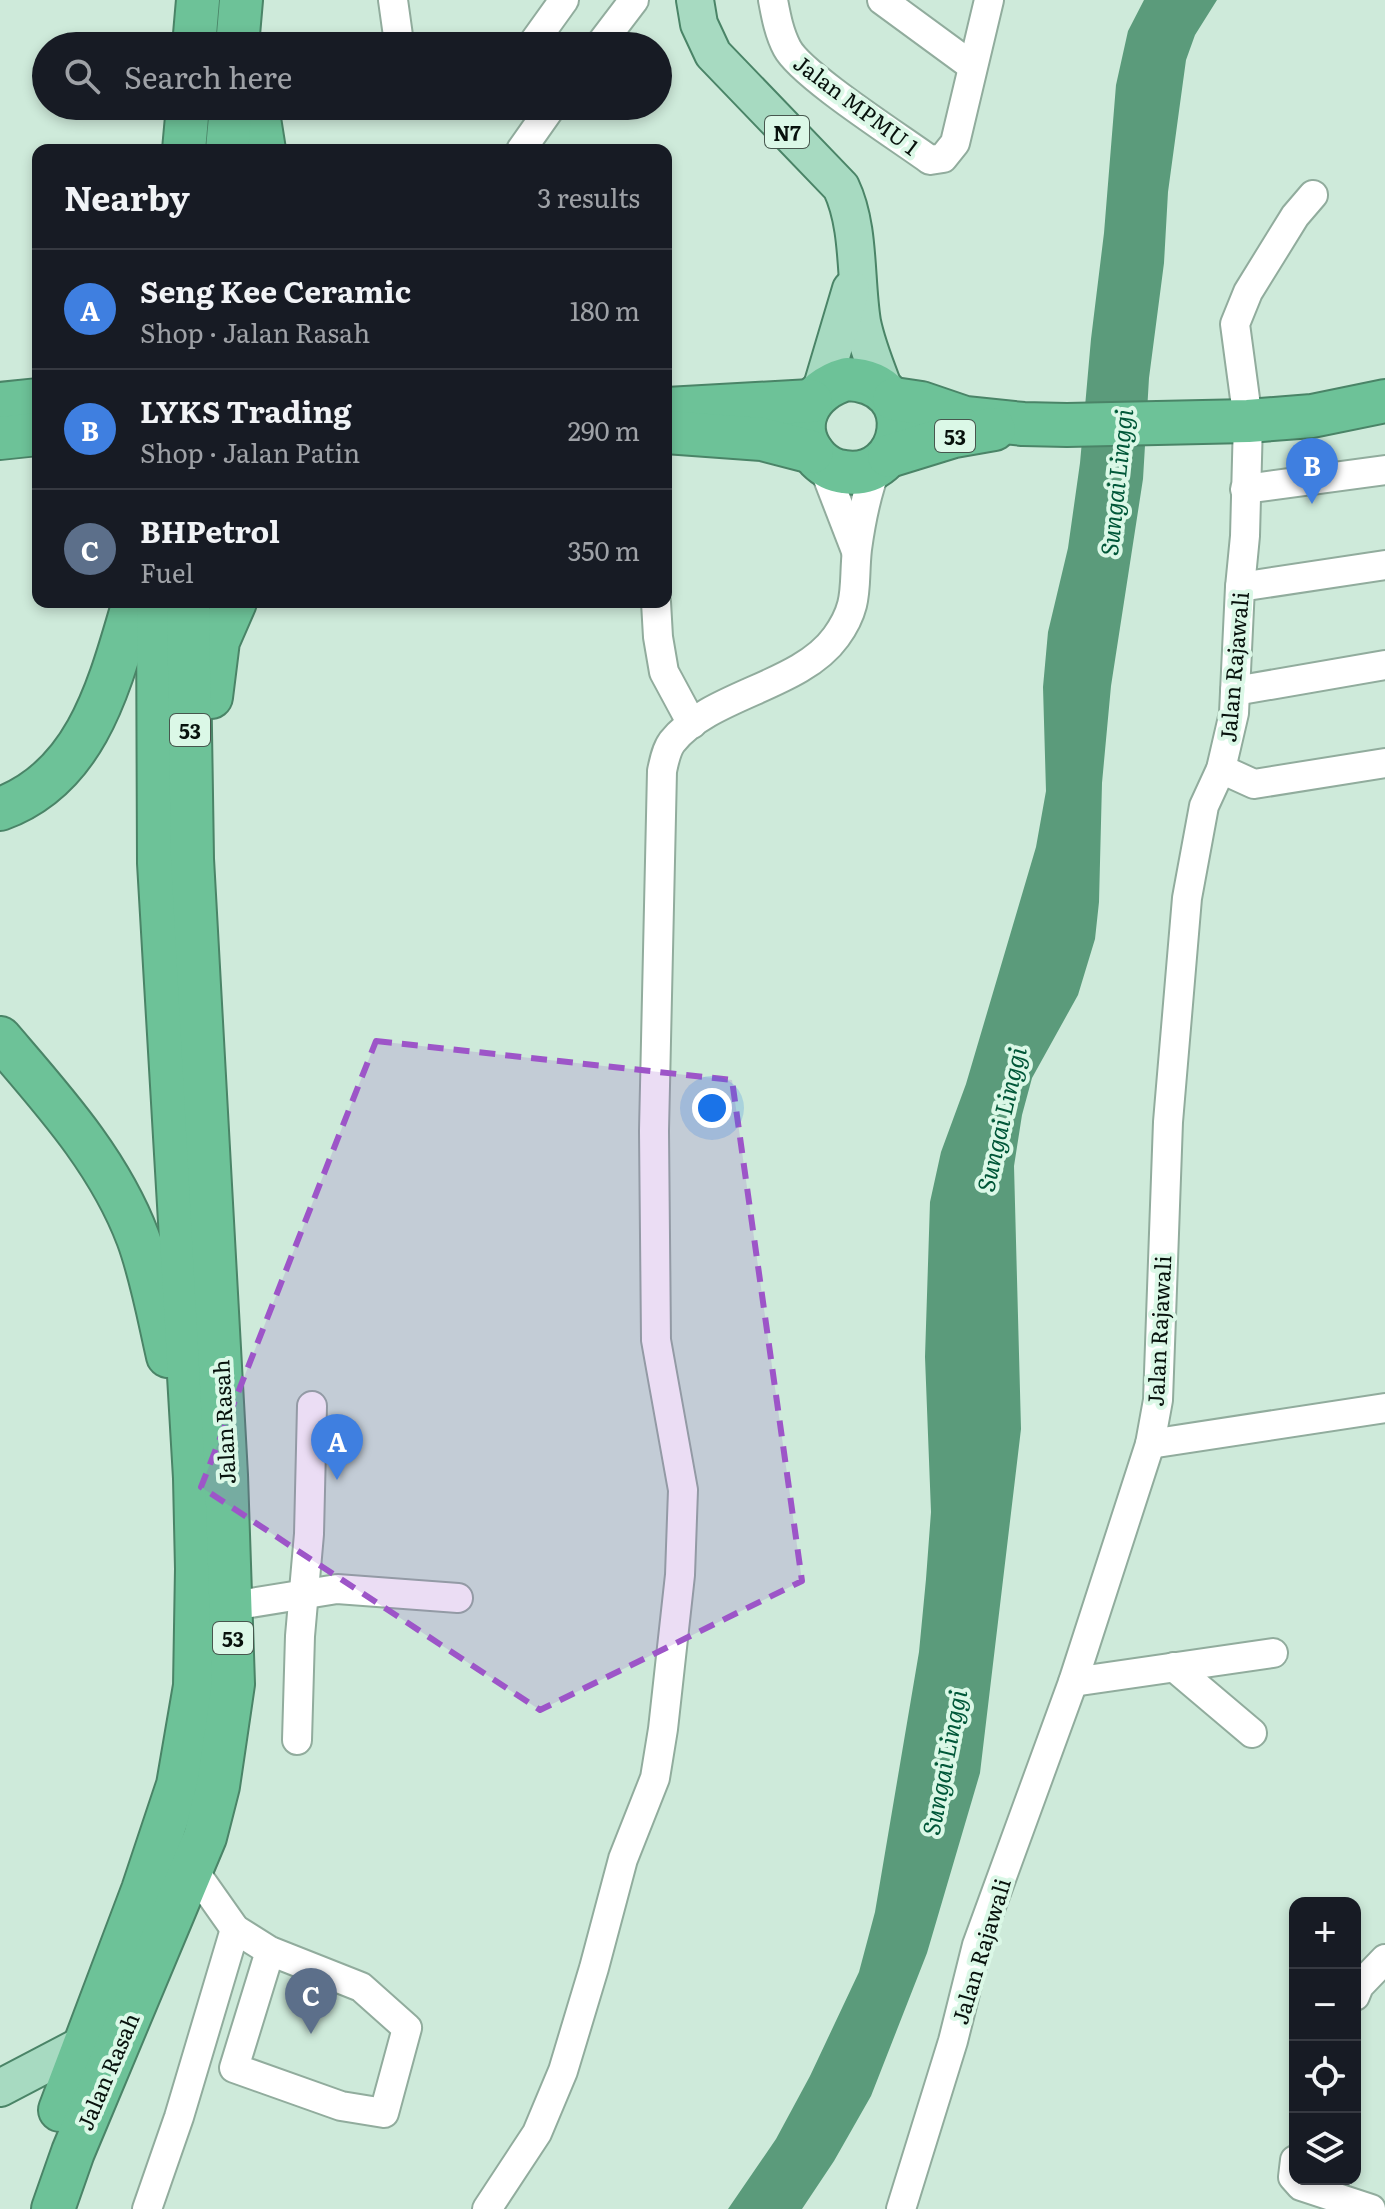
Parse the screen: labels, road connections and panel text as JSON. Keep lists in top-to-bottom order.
{
  "streets": {
    "highway": ["53", "Jalan Rasah"],
    "main road": ["N7"],
    "street": ["Jalan MPMU 1", "Jalan Rajawali"]
  },
  "crossings": [
    ["N7", "53"],
    ["53", "Jalan Rajawali"]
  ],
  "water": ["Sungai Linggi"],
  "page": {
    "search": "Search here",
    "heading": ["Nearby", "3 results"],
    "list": [
      {
        "mark": "A",
        "name": "Seng Kee Ceramic",
        "note": "Shop · Jalan Rasah",
        "value": "180 m"
      },
      {
        "mark": "B",
        "name": "LYKS Trading",
        "note": "Shop · Jalan Patin",
        "value": "290 m"
      },
      {
        "mark": "C",
        "name": "BHPetrol",
        "note": "Fuel",
        "value": "350 m"
      }
    ],
    "pins": ["B", "A", "C"],
    "map_buttons": ["+", "−"]
  }
}
